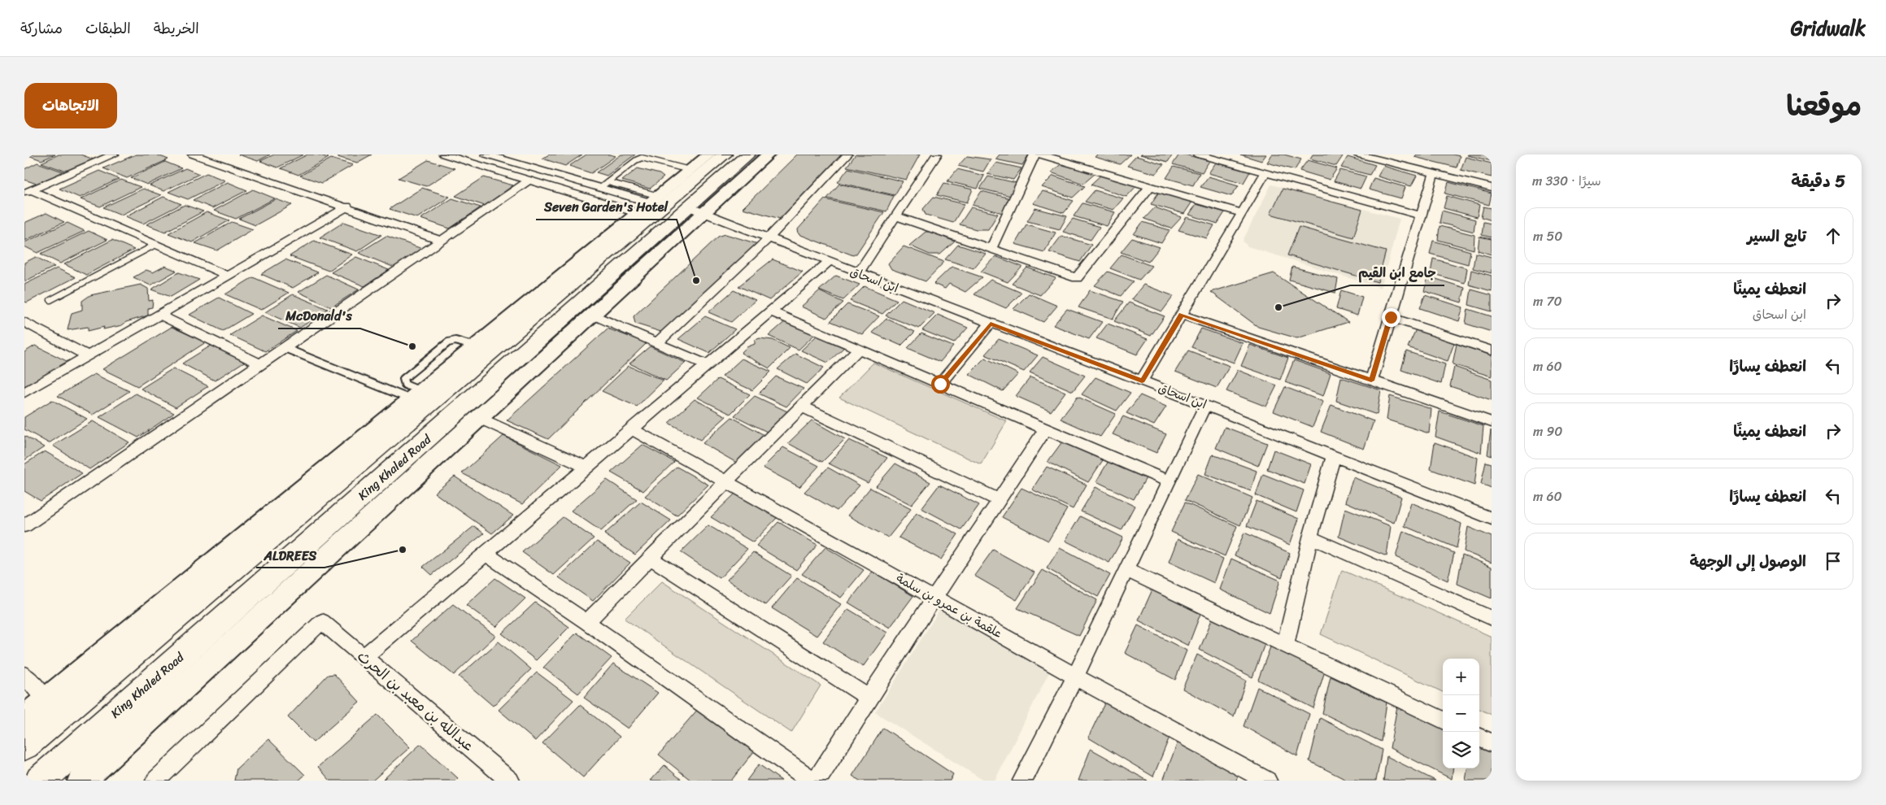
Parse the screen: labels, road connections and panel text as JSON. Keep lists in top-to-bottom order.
{
  "streets": {
    "main road": ["King Khaled Road"],
    "street": ["ابن اسحاق", "علقمة بن عمرو بن سلمة", "عبدالله بن معبد بن الحرث"]
  },
  "crossings": [
    ["ابن اسحاق", "King Khaled Road"]
  ],
  "places": [
    "Seven Garden's Hotel",
    "جامع ابن القيم",
    "McDonald's",
    "ALDREES"
  ],
  "page": {
    "header": "Gridwalk",
    "nav": ["الخريطة", "الطبقات", "مشاركة"],
    "title": "موقعنا",
    "buttons": "الاتجاهات",
    "heading": ["5 دقيقة", "سيرًا · 330 m"],
    "list": [
      ["تابع السير", "50 m"],
      ["انعطف يمينًا", "ابن اسحاق", "70 m"],
      ["انعطف يسارًا", "60 m"],
      ["انعطف يمينًا", "90 m"],
      ["انعطف يسارًا", "60 m"],
      "الوصول إلى الوجهة"
    ],
    "map_buttons": ["+", "−"]
  }
}
